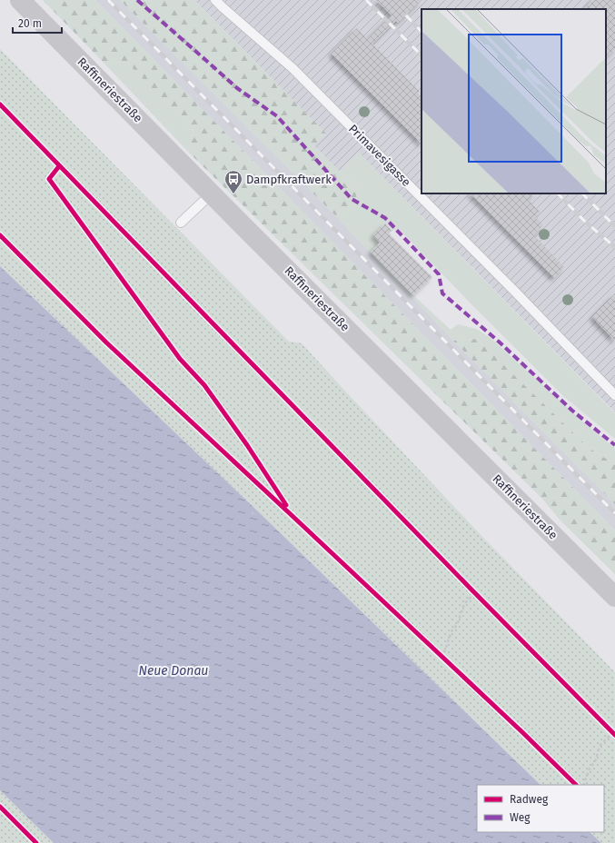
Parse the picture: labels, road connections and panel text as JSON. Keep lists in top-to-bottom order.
{
  "streets": {
    "main road": ["Raffineriestraße"],
    "lane": ["Primavesigasse"]
  },
  "water": ["Neue Donau"],
  "places": {
    "bus stop": ["Dampfkraftwerk"]
  },
  "legend": ["Radweg", "Weg"],
  "scale_bar": "20 m"
}
